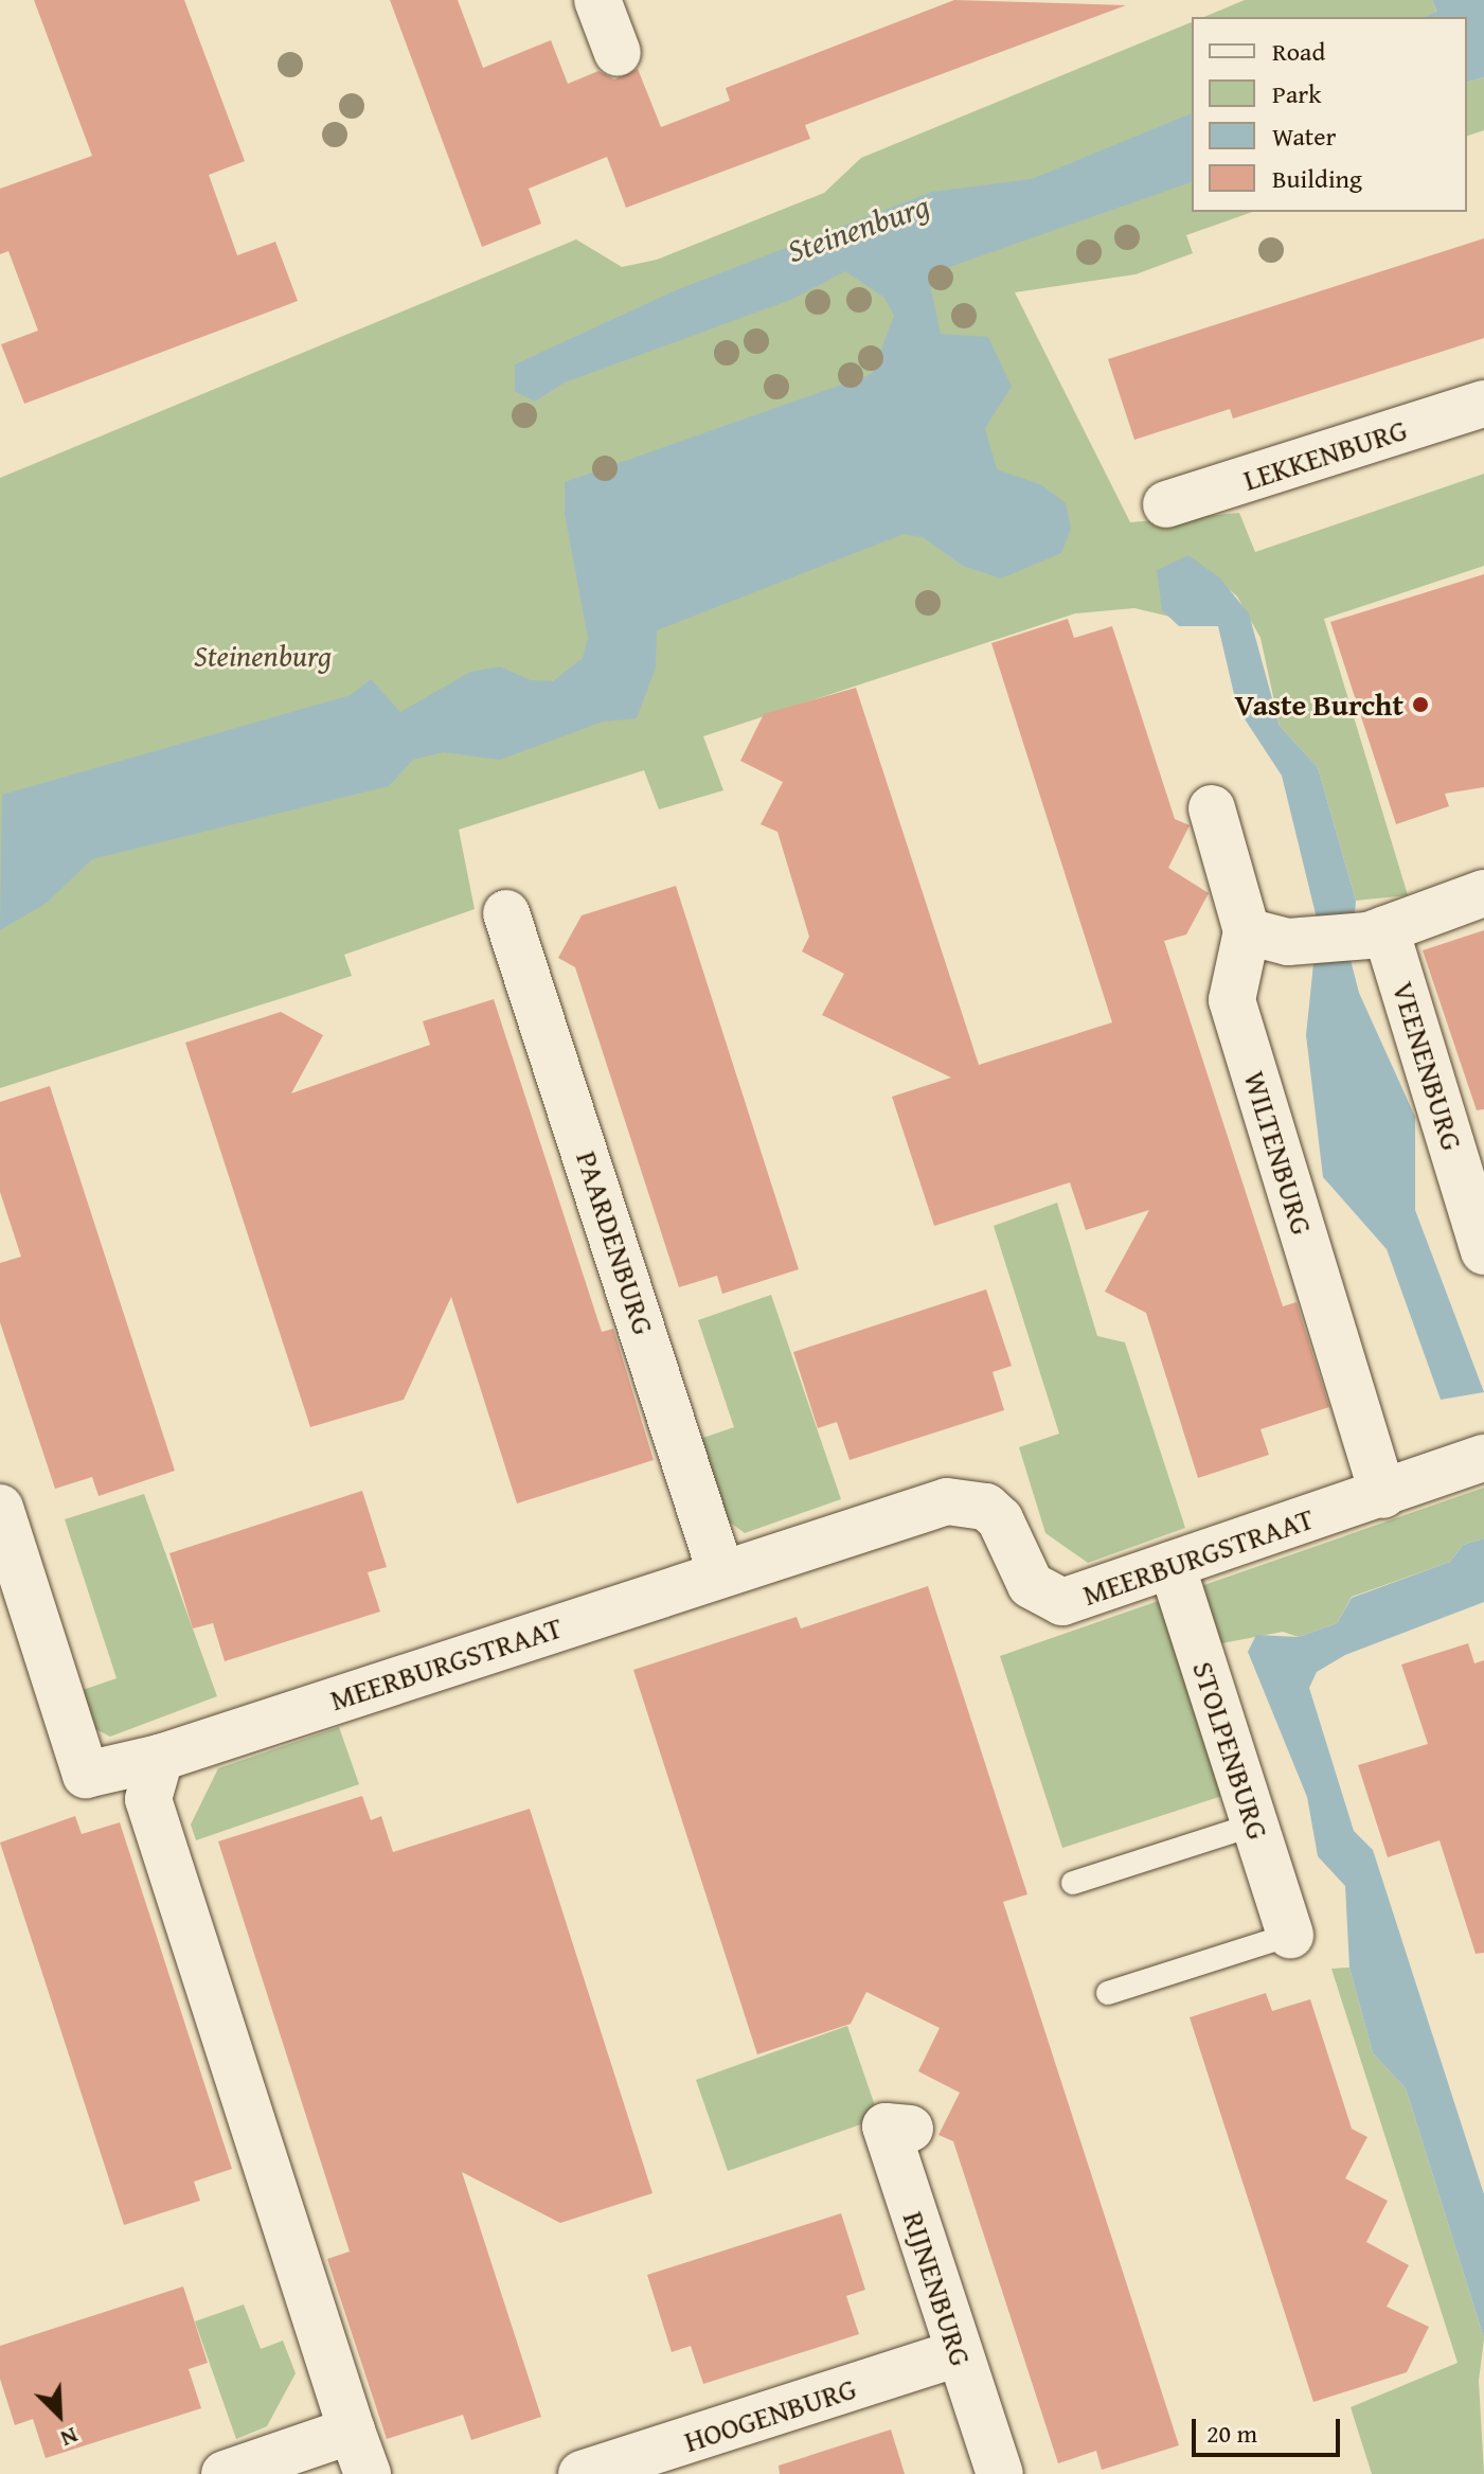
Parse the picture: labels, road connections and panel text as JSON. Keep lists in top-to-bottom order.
{
  "streets": {
    "street": [
      "LEKKENBURG",
      "VEENENBURG",
      "WILTENBURG",
      "PAARDENBURG",
      "MEERBURGSTRAAT",
      "STOLPENBURG",
      "RIJNENBURG",
      "HOOGENBURG"
    ]
  },
  "crossings": [
    ["WILTENBURG", "MEERBURGSTRAAT"],
    ["PAARDENBURG", "MEERBURGSTRAAT"],
    ["MEERBURGSTRAAT", "STOLPENBURG"],
    ["RIJNENBURG", "HOOGENBURG"]
  ],
  "water": ["Steinenburg"],
  "parks": ["Steinenburg"],
  "places": ["Vaste Burcht"],
  "legend": [
    "Road",
    "Park",
    "Water",
    "Building"
  ],
  "scale_bar": "20 m",
  "north": "bottom right"
}
